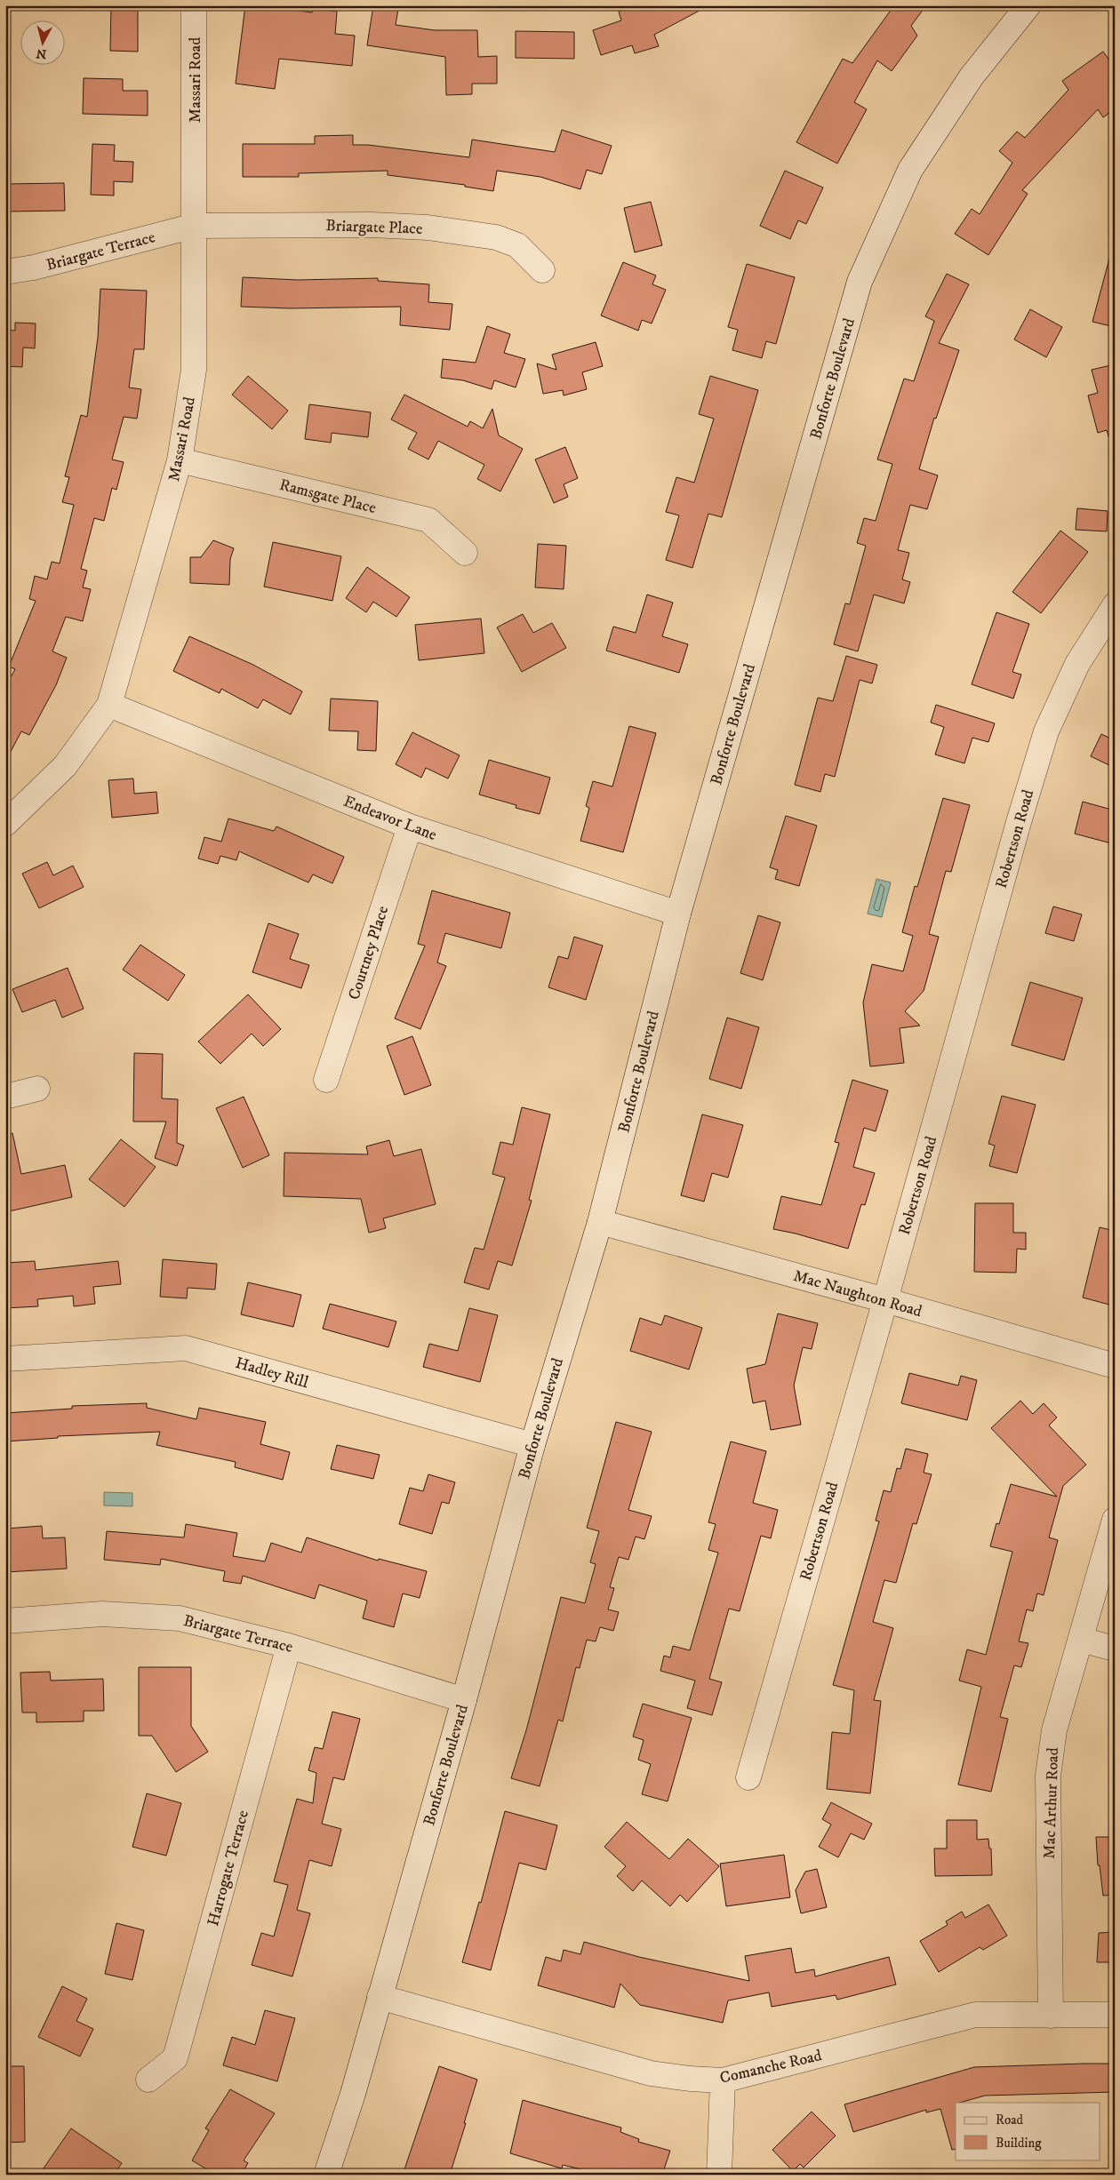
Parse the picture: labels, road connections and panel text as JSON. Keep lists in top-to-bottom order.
{
  "streets": {
    "street": [
      "Massari Road",
      "Briargate Place",
      "Briargate Terrace",
      "Bonforte Boulevard",
      "Ramsgate Place",
      "Endeavor Lane",
      "Robertson Road",
      "Courtney Place",
      "Mac Naughton Road",
      "Hadley Rill",
      "Mac Arthur Road",
      "Harrogate Terrace",
      "Comanche Road"
    ]
  },
  "crossings": [
    ["Massari Road", "Briargate Place"],
    ["Massari Road", "Briargate Terrace"],
    ["Massari Road", "Ramsgate Place"],
    ["Massari Road", "Endeavor Lane"],
    ["Briargate Place", "Briargate Terrace"],
    ["Briargate Terrace", "Bonforte Boulevard"],
    ["Briargate Terrace", "Harrogate Terrace"],
    ["Bonforte Boulevard", "Endeavor Lane"],
    ["Bonforte Boulevard", "Mac Naughton Road"],
    ["Bonforte Boulevard", "Hadley Rill"],
    ["Bonforte Boulevard", "Comanche Road"],
    ["Endeavor Lane", "Courtney Place"],
    ["Robertson Road", "Mac Naughton Road"],
    ["Mac Arthur Road", "Comanche Road"]
  ],
  "legend": ["Road", "Building"],
  "north": "bottom"
}
